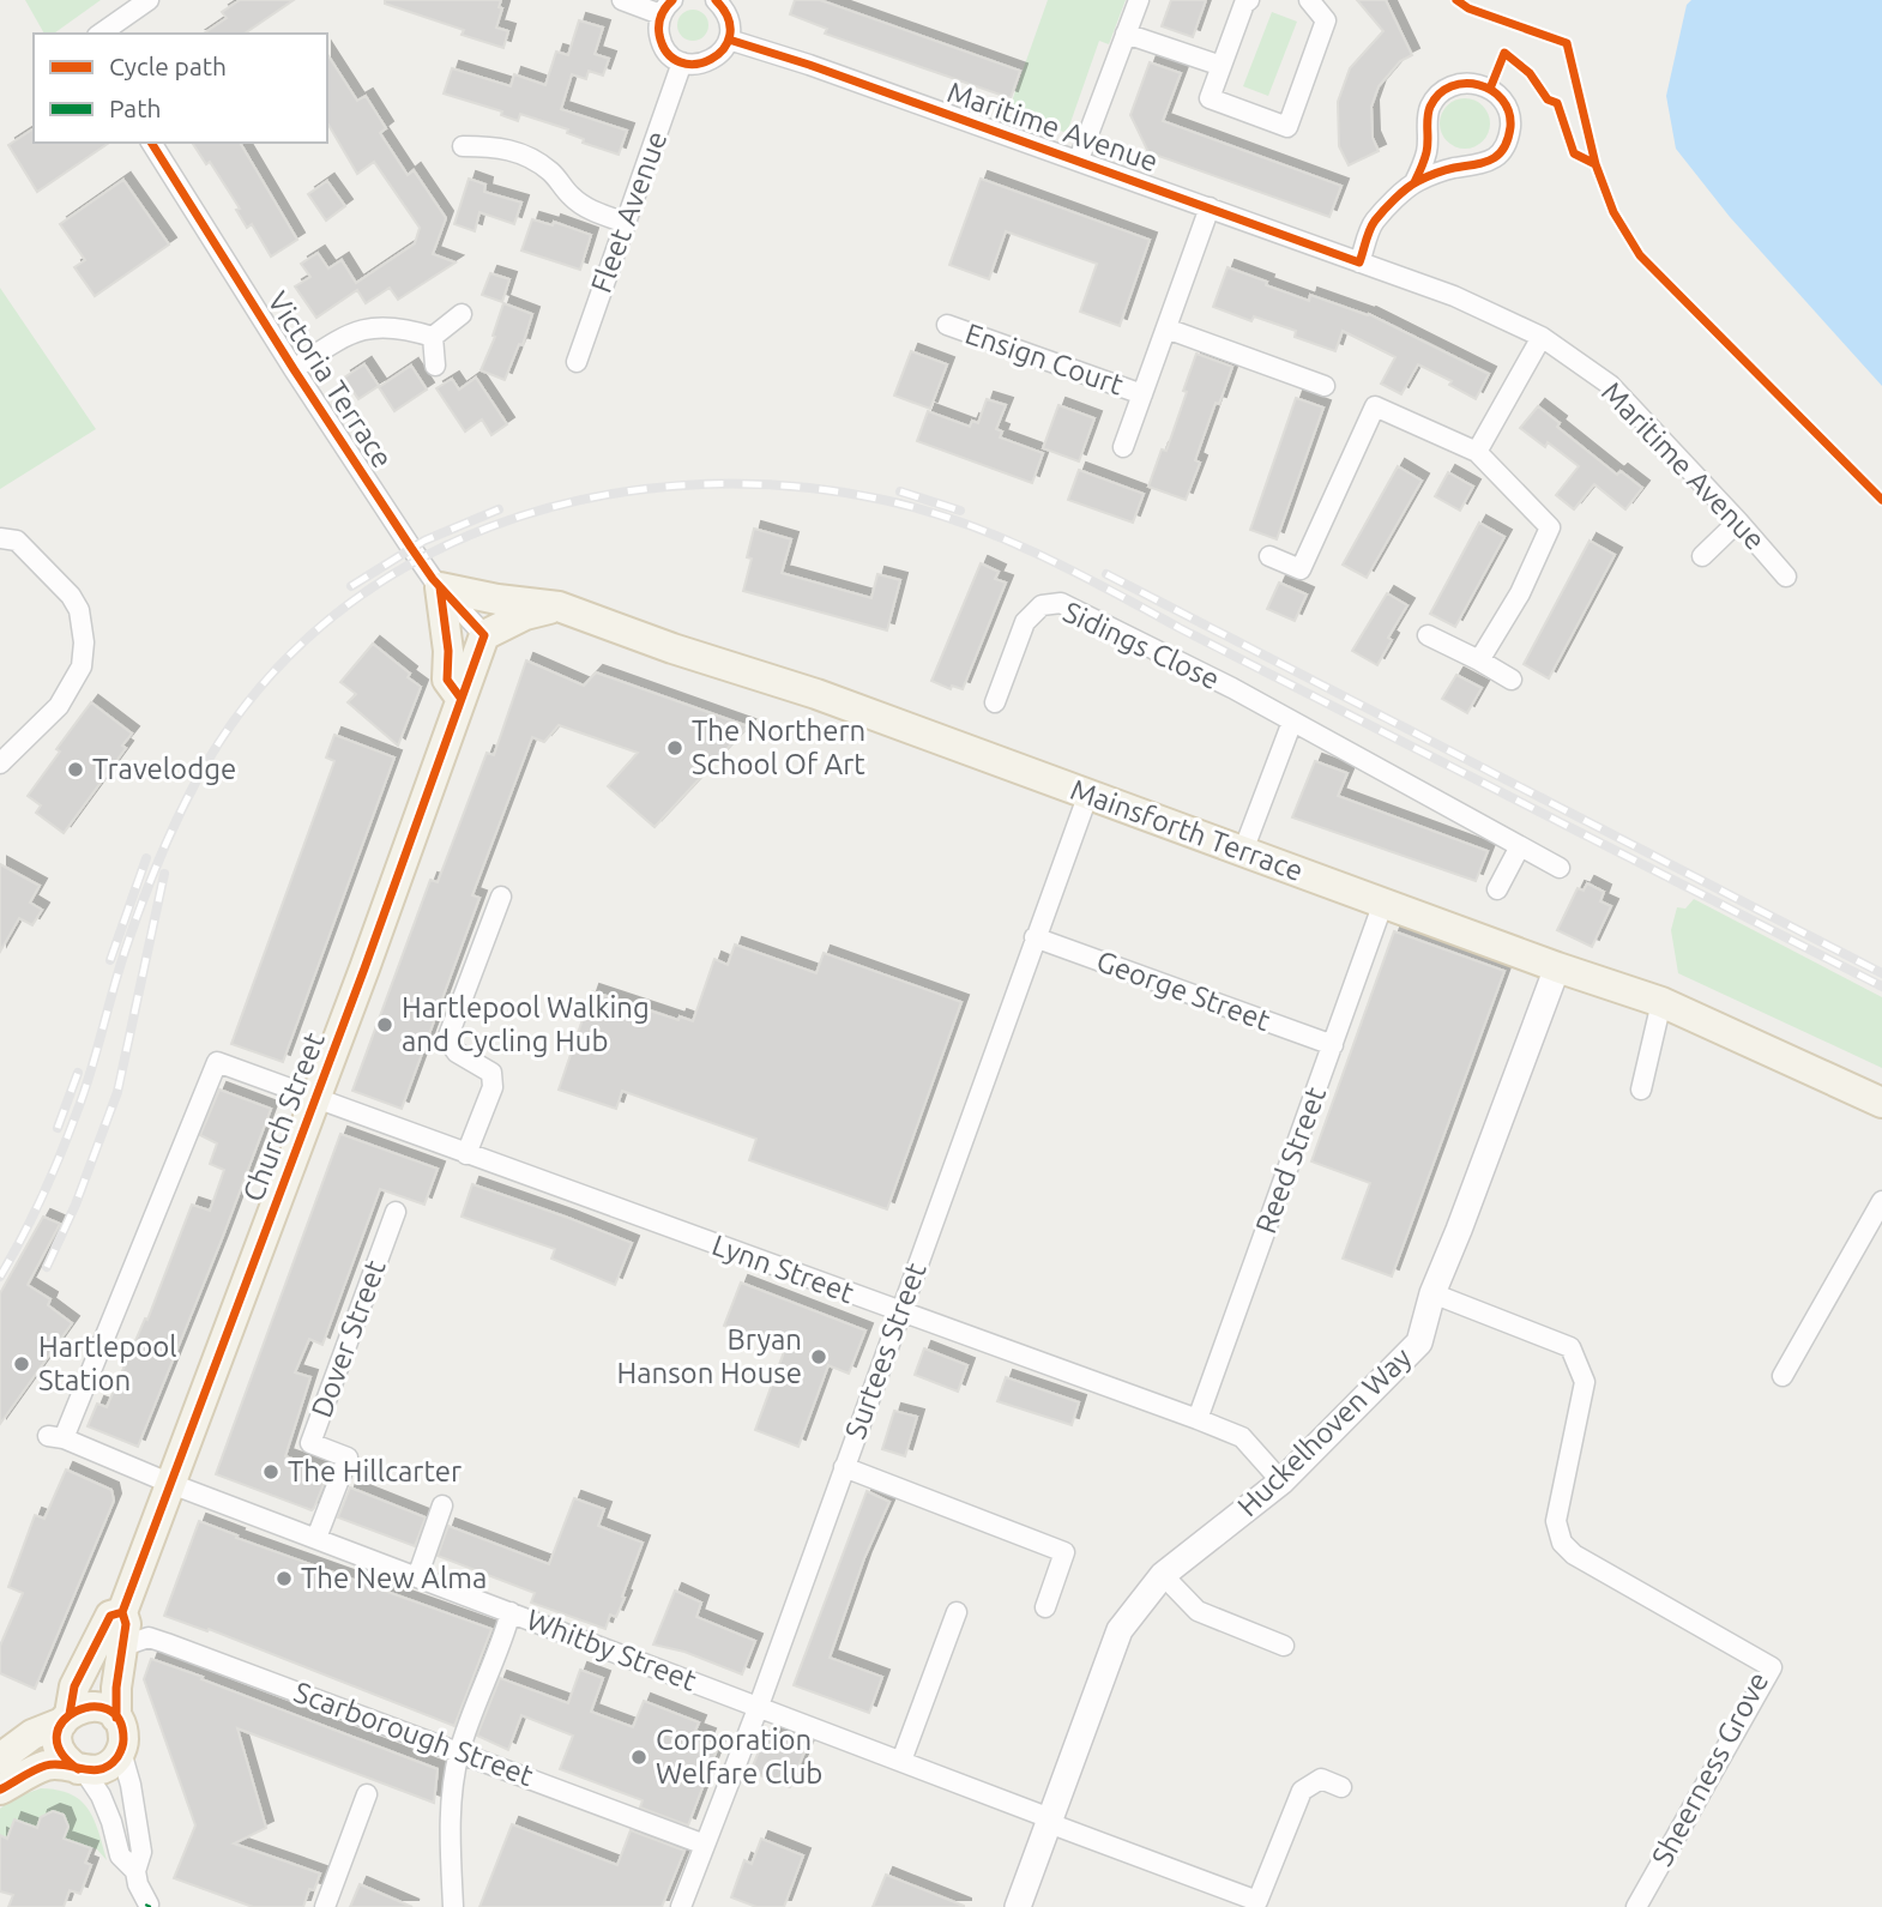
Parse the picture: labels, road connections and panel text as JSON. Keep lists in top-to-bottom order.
{
  "streets": {
    "main road": ["Mainsforth Terrace", "Church Street"],
    "street": [
      "Maritime Avenue",
      "Fleet Avenue",
      "Ensign Court",
      "Victoria Terrace",
      "Sidings Close",
      "George Street",
      "Reed Street",
      "Lynn Street",
      "Dover Street",
      "Surtees Street",
      "Huckelhoven Way",
      "Whitby Street",
      "Scarborough Street",
      "Sheerness Grove"
    ]
  },
  "crossings": [
    ["Maritime Avenue", "Ensign Court"],
    ["Victoria Terrace", "Mainsforth Terrace"],
    ["Victoria Terrace", "Church Street"],
    ["Mainsforth Terrace", "Reed Street"],
    ["Mainsforth Terrace", "Surtees Street"],
    ["Mainsforth Terrace", "Huckelhoven Way"],
    ["George Street", "Reed Street"],
    ["George Street", "Surtees Street"],
    ["Church Street", "Lynn Street"],
    ["Church Street", "Whitby Street"],
    ["Church Street", "Scarborough Street"],
    ["Reed Street", "Lynn Street"],
    ["Lynn Street", "Surtees Street"],
    ["Lynn Street", "Huckelhoven Way"],
    ["Lynn Street", "Whitby Street"],
    ["Dover Street", "Whitby Street"],
    ["Surtees Street", "Whitby Street"],
    ["Surtees Street", "Scarborough Street"],
    ["Huckelhoven Way", "Whitby Street"],
    ["Huckelhoven Way", "Sheerness Grove"]
  ],
  "places": [
    "The Northern School Of Art",
    "Travelodge",
    "Hartlepool Walking and Cycling Hub",
    "Bryan Hanson House",
    "Hartlepool Station",
    "The Hillcarter",
    "The New Alma",
    "Corporation Welfare Club"
  ],
  "legend": ["Cycle path", "Path"]
}
